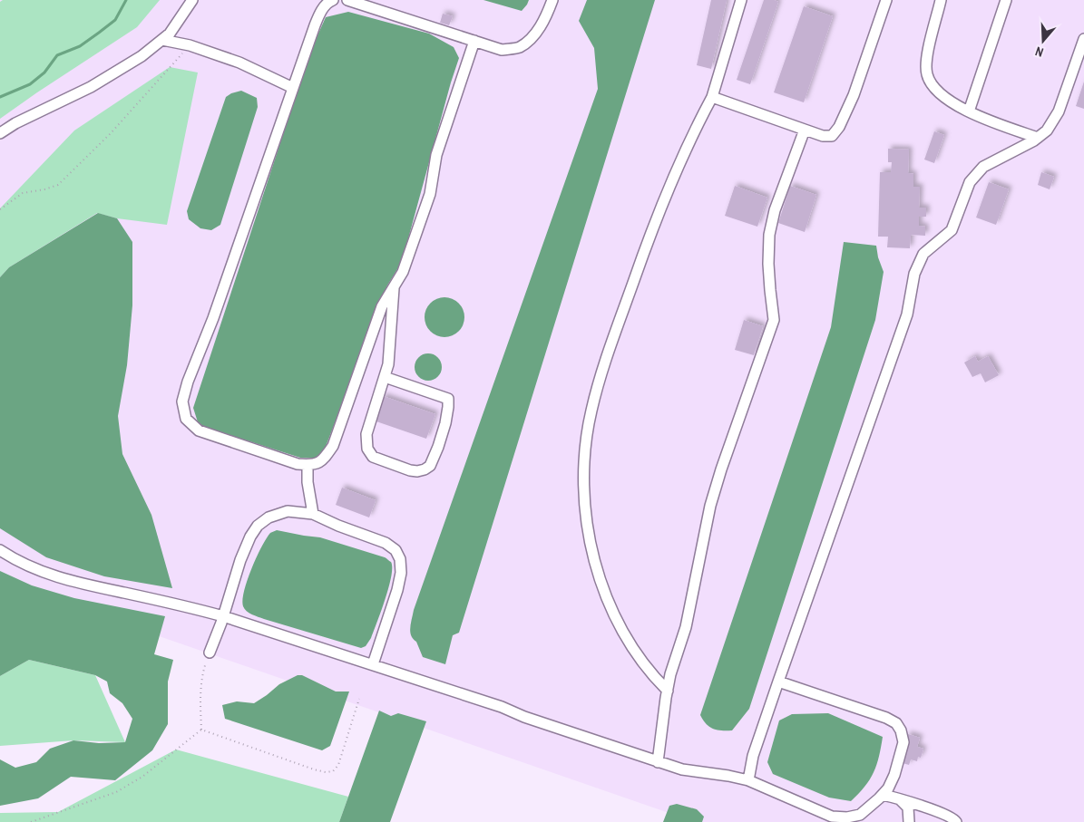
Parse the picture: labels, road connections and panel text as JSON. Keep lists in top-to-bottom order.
{
  "north": "bottom"
}
